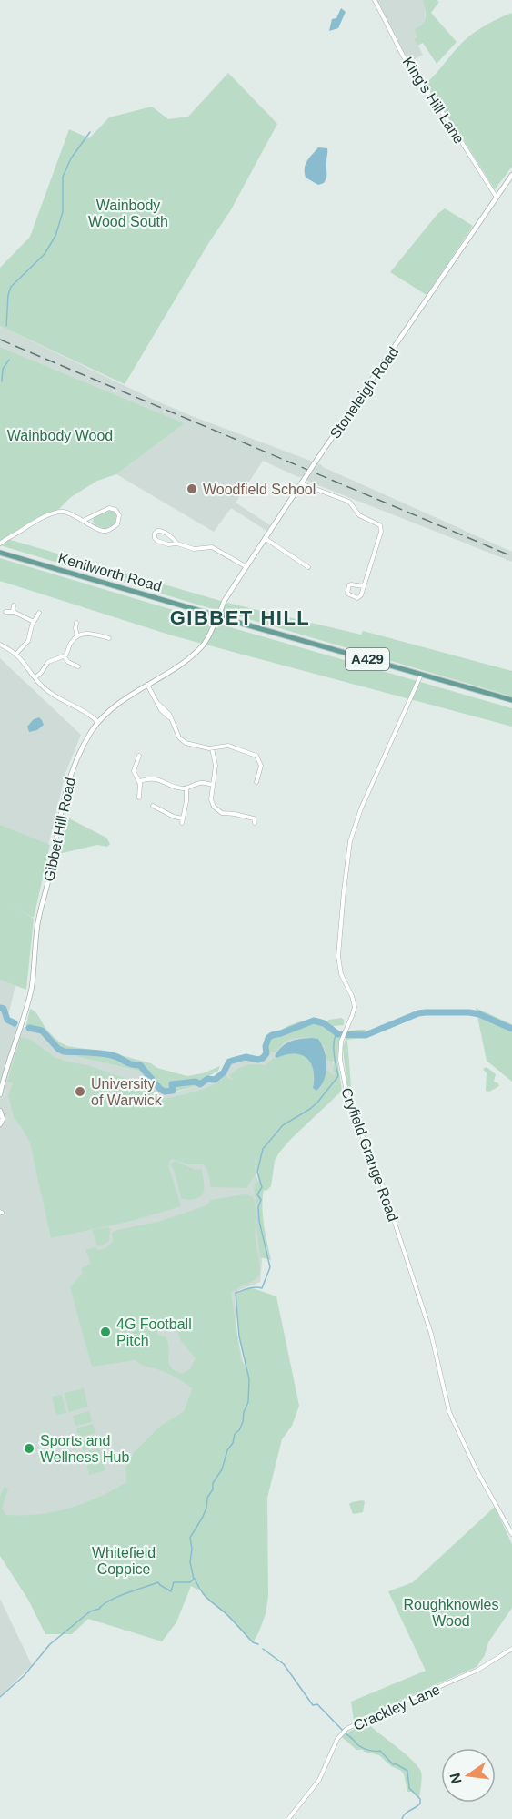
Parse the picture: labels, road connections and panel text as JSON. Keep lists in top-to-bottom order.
{
  "streets": {
    "main road": ["Kenilworth Road", "A429"],
    "street": [
      "King's Hill Lane",
      "Stoneleigh Road",
      "Gibbet Hill Road",
      "Cryfield Grange Road",
      "Crackley Lane"
    ]
  },
  "crossings": [
    ["King's Hill Lane", "Stoneleigh Road"],
    ["Stoneleigh Road", "Kenilworth Road"],
    ["Stoneleigh Road", "A429"],
    ["Stoneleigh Road", "Gibbet Hill Road"],
    ["Kenilworth Road", "A429"],
    ["Kenilworth Road", "Gibbet Hill Road"],
    ["A429", "Gibbet Hill Road"],
    ["A429", "Cryfield Grange Road"]
  ],
  "districts": ["GIBBET HILL"],
  "parks": [
    "Wainbody Wood South",
    "Wainbody Wood",
    "Whitefield Coppice",
    "Roughknowles Wood"
  ],
  "places": [
    "Woodfield School",
    "University of Warwick",
    "4G Football Pitch",
    "Sports and Wellness Hub"
  ],
  "north": "left"
}
